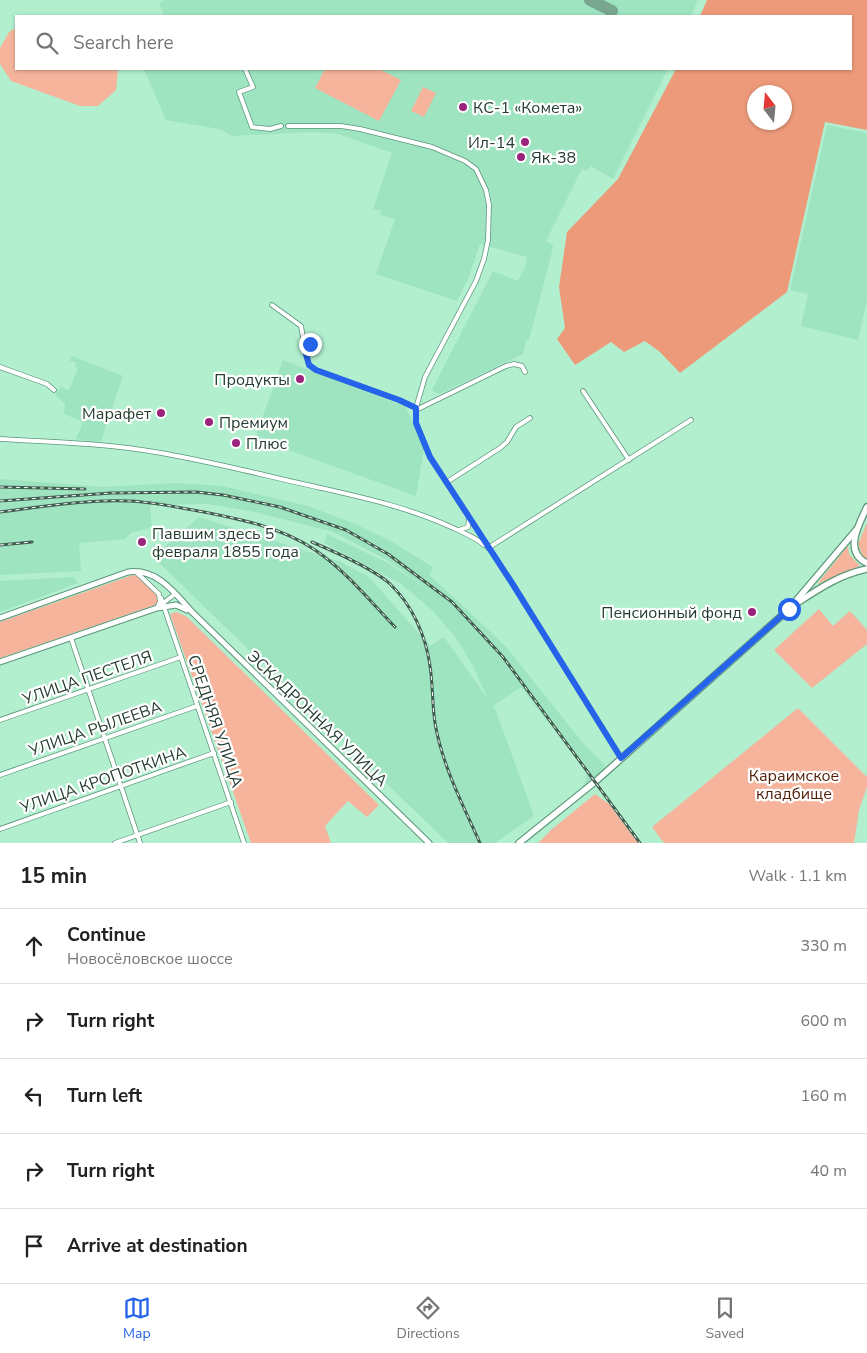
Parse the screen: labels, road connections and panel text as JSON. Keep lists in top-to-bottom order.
{
  "streets": {
    "main road": ["ЭСКАДРОННАЯ УЛИЦА"],
    "street": [
      "УЛИЦА ПЕСТЕЛЯ",
      "СРЕДНЯЯ УЛИЦА",
      "УЛИЦА РЫЛЕЕВА",
      "УЛИЦА КРОПОТКИНА"
    ]
  },
  "crossings": [
    ["УЛИЦА ПЕСТЕЛЯ", "СРЕДНЯЯ УЛИЦА"],
    ["ЭСКАДРОННАЯ УЛИЦА", "СРЕДНЯЯ УЛИЦА"],
    ["СРЕДНЯЯ УЛИЦА", "УЛИЦА РЫЛЕЕВА"],
    ["СРЕДНЯЯ УЛИЦА", "УЛИЦА КРОПОТКИНА"]
  ],
  "parks": ["Караимское кладбище"],
  "places": [
    "КС-1 «Комета»",
    "Ил-14",
    "Як-38",
    "Продукты",
    "Марафет",
    "Премиум",
    "Плюс",
    "Павшим здесь 5 февраля 1855 года",
    "Пенсионный фонд"
  ],
  "north": "top",
  "page": {
    "search": "Search here",
    "heading": ["15 min", "Walk · 1.1 km"],
    "list": [
      ["Continue", "Новосёловское шоссе", "330 m"],
      ["Turn right", "600 m"],
      ["Turn left", "160 m"],
      ["Turn right", "40 m"],
      "Arrive at destination"
    ],
    "nav": ["Map", "Directions", "Saved"]
  }
}
